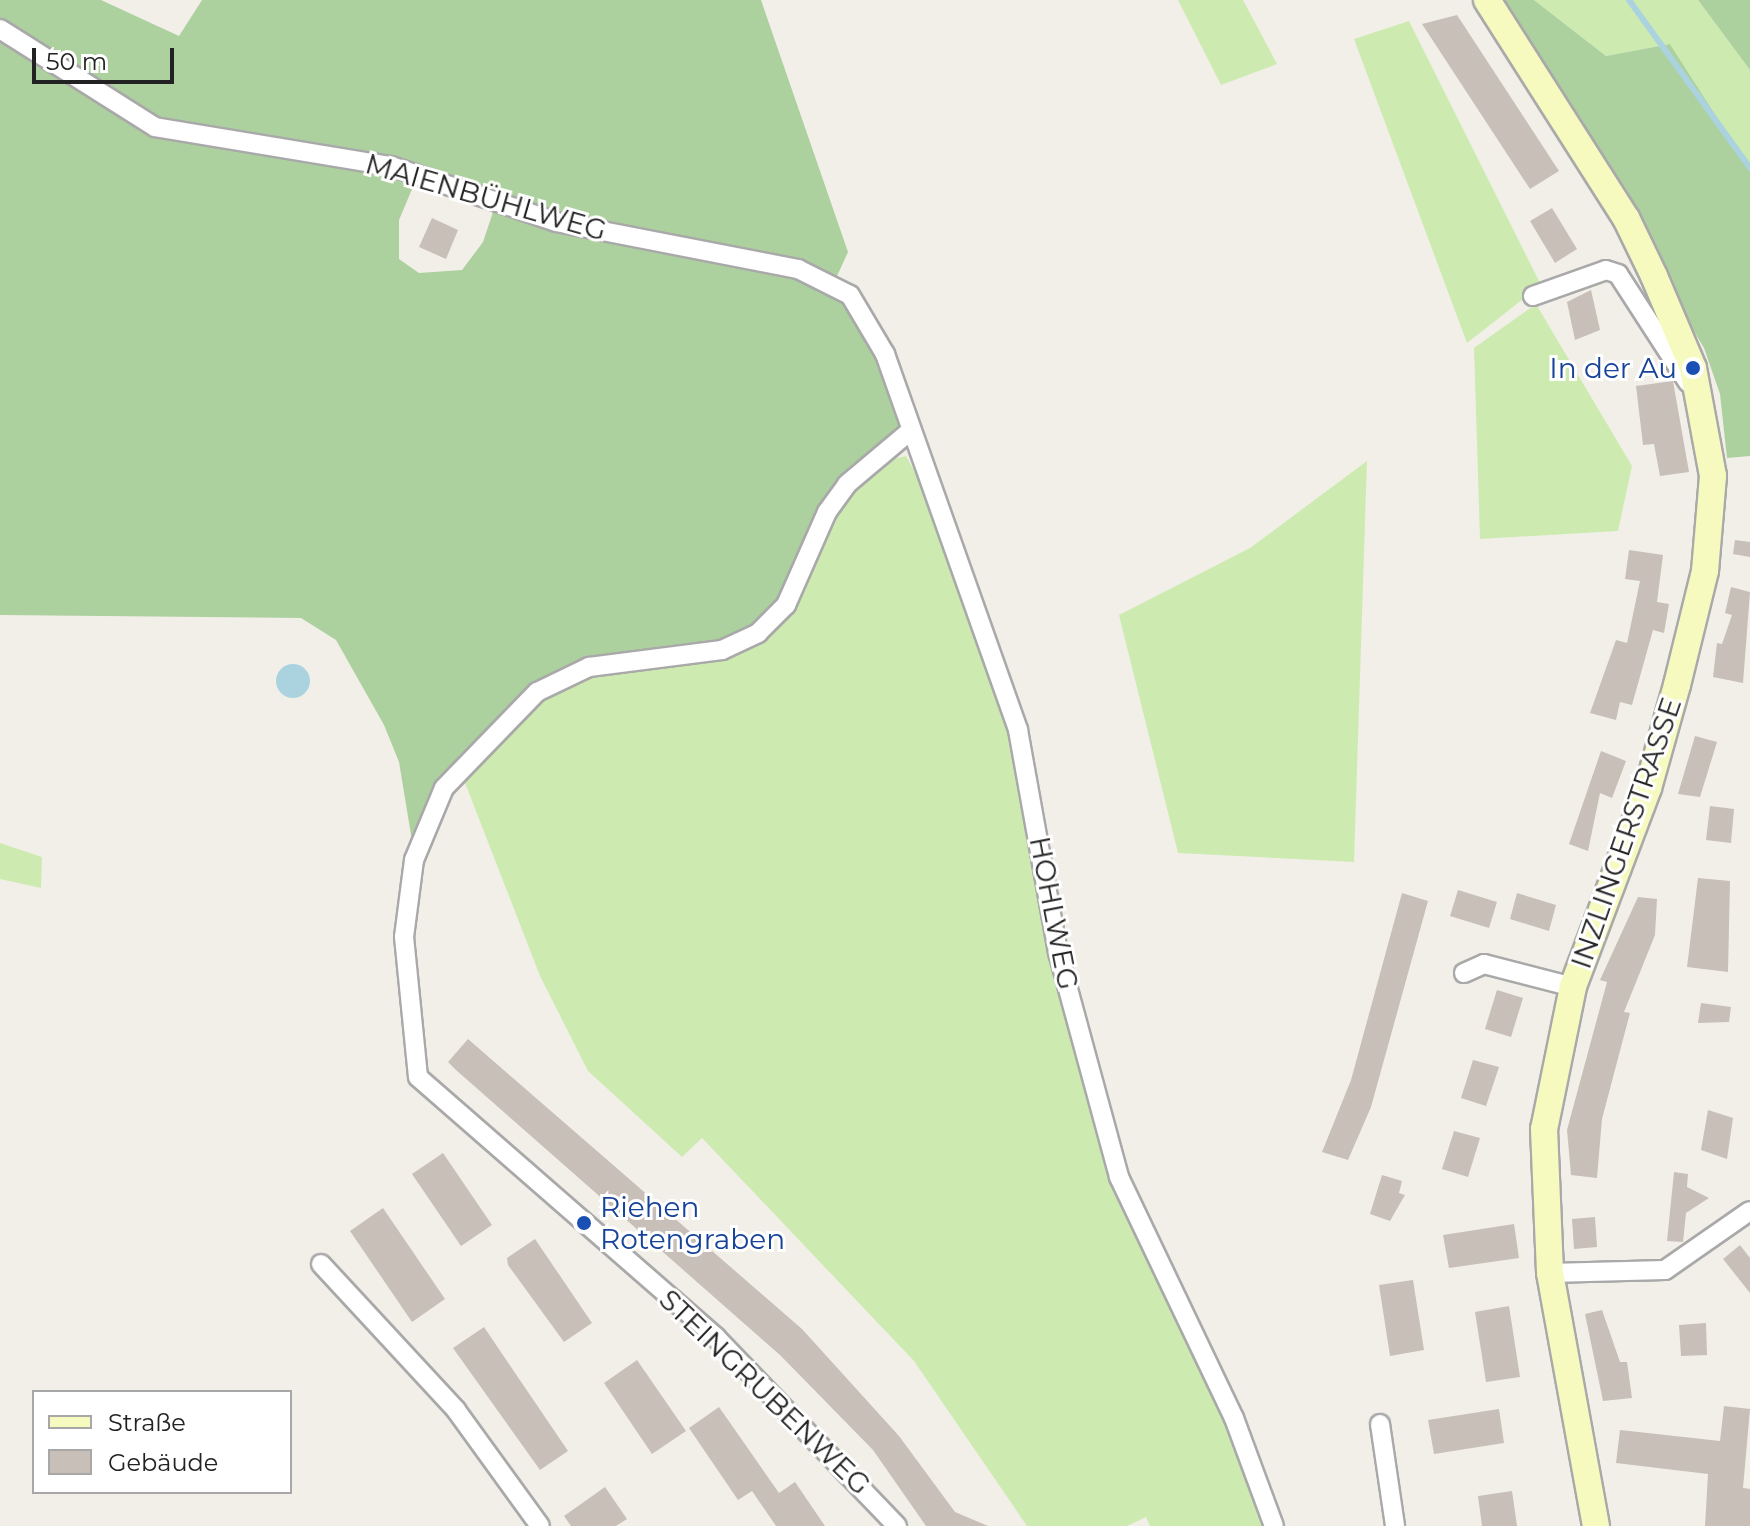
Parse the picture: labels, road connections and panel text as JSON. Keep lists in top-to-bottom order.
{
  "streets": {
    "street": [
      "MAIENBÜHLWEG",
      "INZLINGERSTRASSE",
      "HOHLWEG",
      "STEINGRUBENWEG"
    ]
  },
  "crossings": [
    ["MAIENBÜHLWEG", "HOHLWEG"],
    ["HOHLWEG", "STEINGRUBENWEG"]
  ],
  "places": ["In der Au", "Riehen Rotengraben"],
  "legend": ["Straße", "Gebäude"],
  "scale_bar": "50 m"
}
